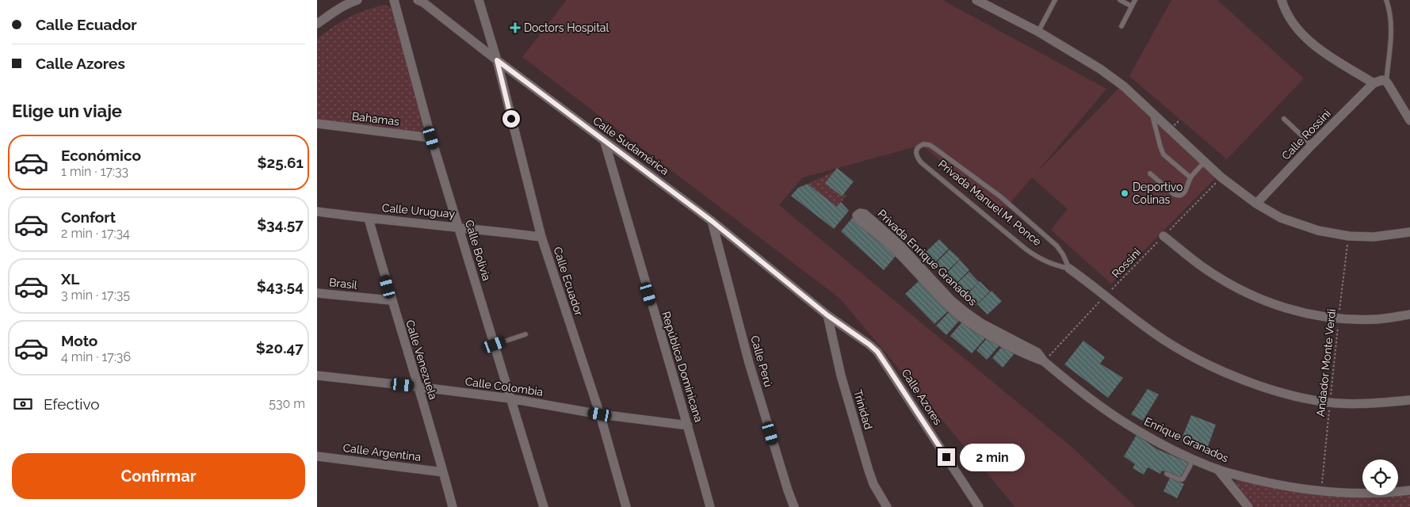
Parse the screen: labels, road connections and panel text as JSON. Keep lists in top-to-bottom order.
{
  "streets": {
    "street": [
      "Bahamas",
      "Calle Rossini",
      "Calle Sudamérica",
      "Privada Manuel M. Ponce",
      "Calle Uruguay",
      "Calle Bolivia",
      "Privada Enrique Granados",
      "Calle Ecuador",
      "Brasil",
      "Calle Venezuela",
      "Calle Perú",
      "República Dominicana",
      "Calle Colombia",
      "Calle Azores",
      "Trinidad",
      "Enrique Granados",
      "Calle Argentina"
    ],
    "path": ["Rossini", "Andador Monte Verdi"]
  },
  "crossings": [
    ["Bahamas", "Calle Bolivia"],
    ["Calle Sudamérica", "Calle Ecuador"],
    ["Calle Sudamérica", "Calle Perú"],
    ["Calle Sudamérica", "República Dominicana"],
    ["Calle Sudamérica", "Calle Azores"],
    ["Calle Sudamérica", "Trinidad"],
    ["Privada Manuel M. Ponce", "Rossini"],
    ["Privada Manuel M. Ponce", "Andador Monte Verdi"],
    ["Calle Uruguay", "Calle Bolivia"],
    ["Calle Uruguay", "Calle Ecuador"],
    ["Calle Uruguay", "Calle Venezuela"],
    ["Calle Bolivia", "Calle Colombia"],
    ["Privada Enrique Granados", "Rossini"],
    ["Privada Enrique Granados", "Enrique Granados"],
    ["Rossini", "Enrique Granados"],
    ["Calle Ecuador", "Calle Colombia"],
    ["Brasil", "Calle Venezuela"],
    ["Calle Venezuela", "Calle Colombia"],
    ["Calle Venezuela", "Calle Argentina"],
    ["Andador Monte Verdi", "Enrique Granados"],
    ["República Dominicana", "Calle Colombia"],
    ["Calle Azores", "Trinidad"]
  ],
  "places": {
    "health": ["Doctors Hospital"],
    "other": ["Deportivo Colinas"]
  },
  "page": {
    "banner": ["Calle Ecuador", "Calle Azores"],
    "heading": "Elige un viaje",
    "list": [
      {
        "name": "Económico",
        "note": "1 min · 17:33",
        "value": "$25.61"
      },
      {
        "name": "Confort",
        "note": "2 min · 17:34",
        "value": "$34.57"
      },
      {
        "name": "XL",
        "note": "3 min · 17:35",
        "value": "$43.54"
      },
      {
        "name": "Moto",
        "note": "4 min · 17:36",
        "value": "$20.47"
      }
    ],
    "pay": ["Efectivo", "530 m"],
    "bubble": "2 min",
    "buttons": "Confirmar"
  }
}
